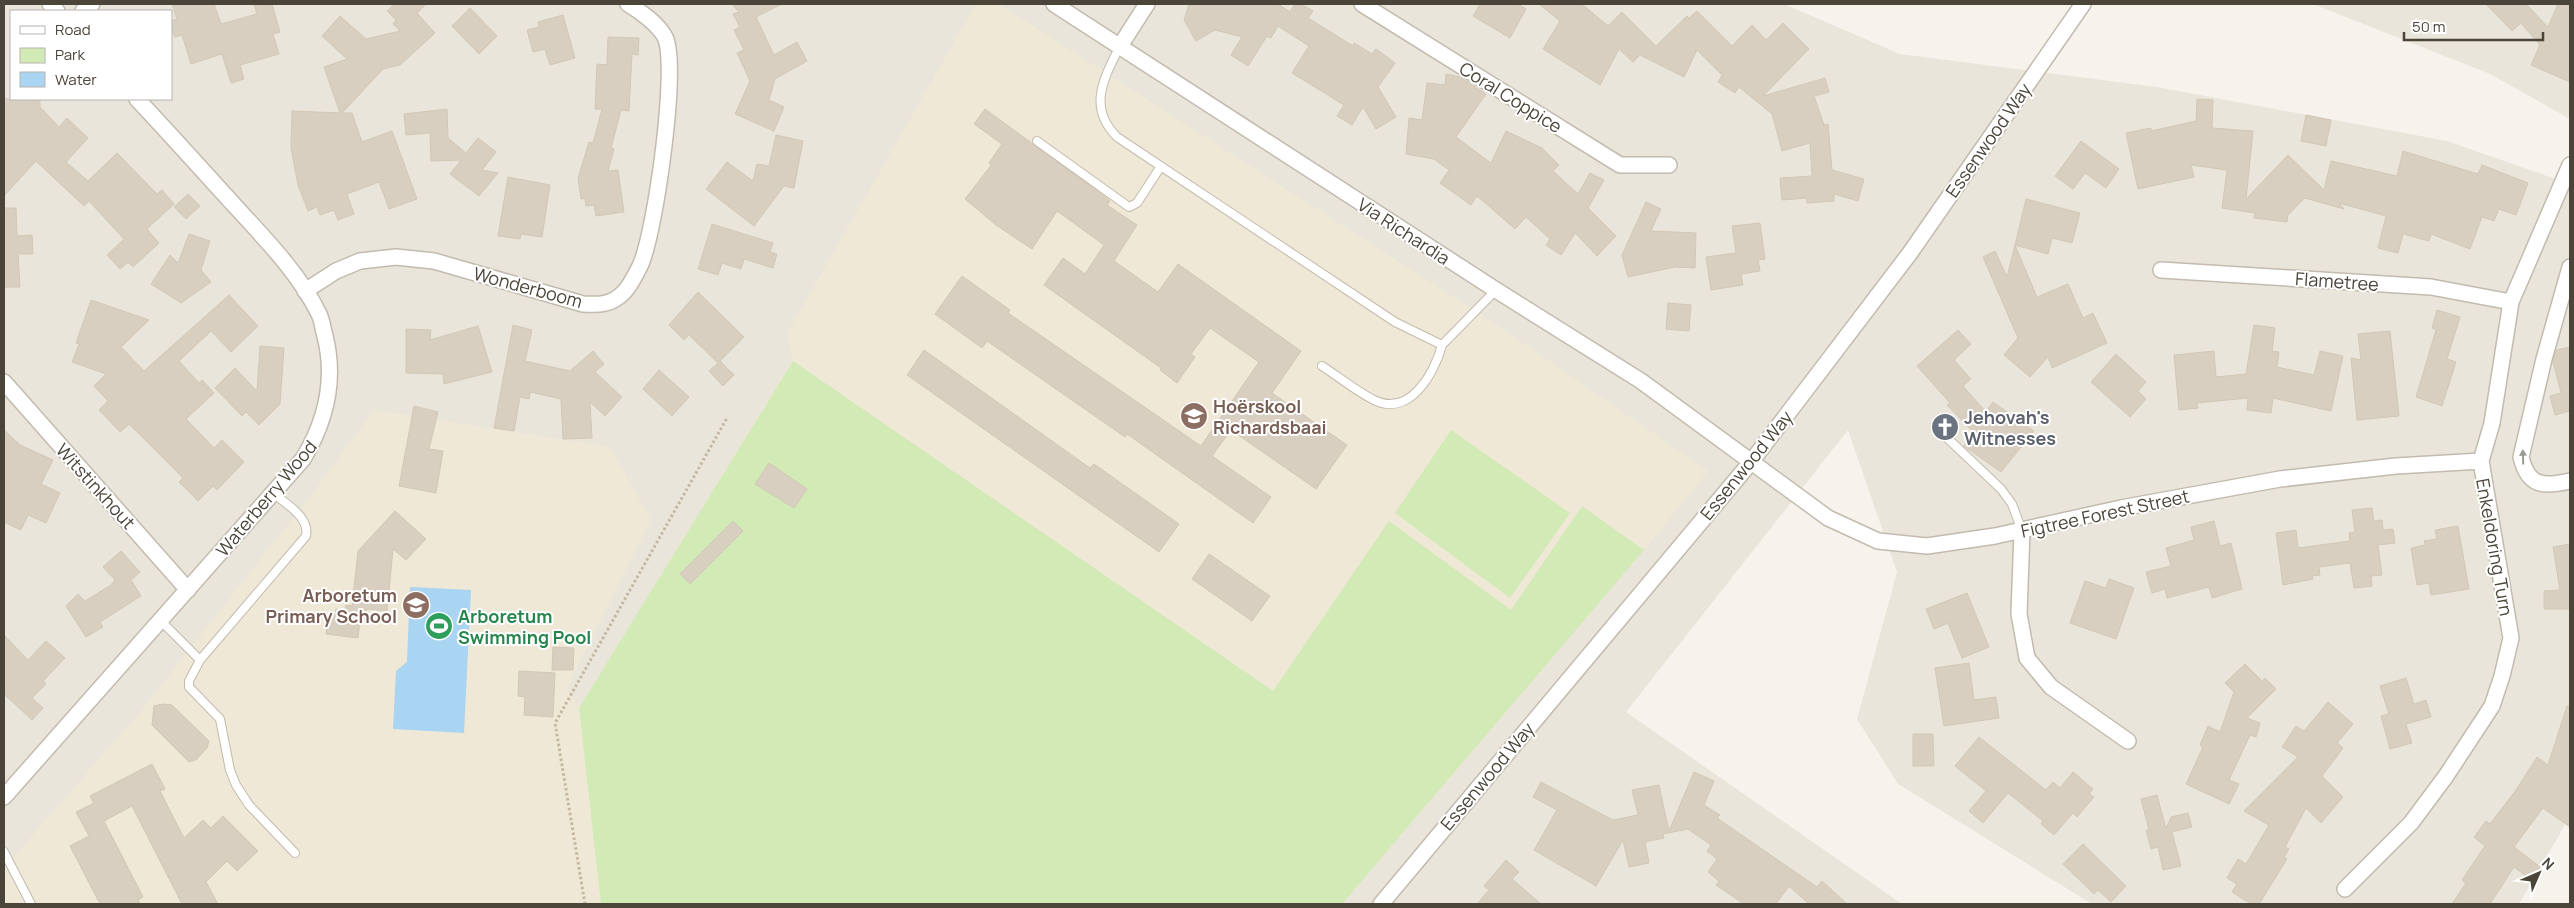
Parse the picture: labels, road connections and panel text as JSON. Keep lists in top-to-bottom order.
{
  "streets": {
    "street": [
      "Coral Coppice",
      "Essenwood Way",
      "Via Richardia",
      "Flametree",
      "Wonderboom",
      "Witstinkhout",
      "Waterberry Wood",
      "Figtree Forest Street",
      "Enkeldoring Turn"
    ]
  },
  "crossings": [
    ["Essenwood Way", "Via Richardia"],
    ["Essenwood Way", "Figtree Forest Street"],
    ["Via Richardia", "Figtree Forest Street"],
    ["Flametree", "Enkeldoring Turn"],
    ["Wonderboom", "Waterberry Wood"],
    ["Witstinkhout", "Waterberry Wood"],
    ["Figtree Forest Street", "Enkeldoring Turn"]
  ],
  "places": {
    "school or university": ["Hoërskool Richardsbaai", "Arboretum Primary School"],
    "church": ["Jehovah's Witnesses"],
    "sports": ["Arboretum Swimming Pool"]
  },
  "legend": ["Road", "Park", "Water"],
  "scale_bar": "50 m",
  "north": "top right"
}
